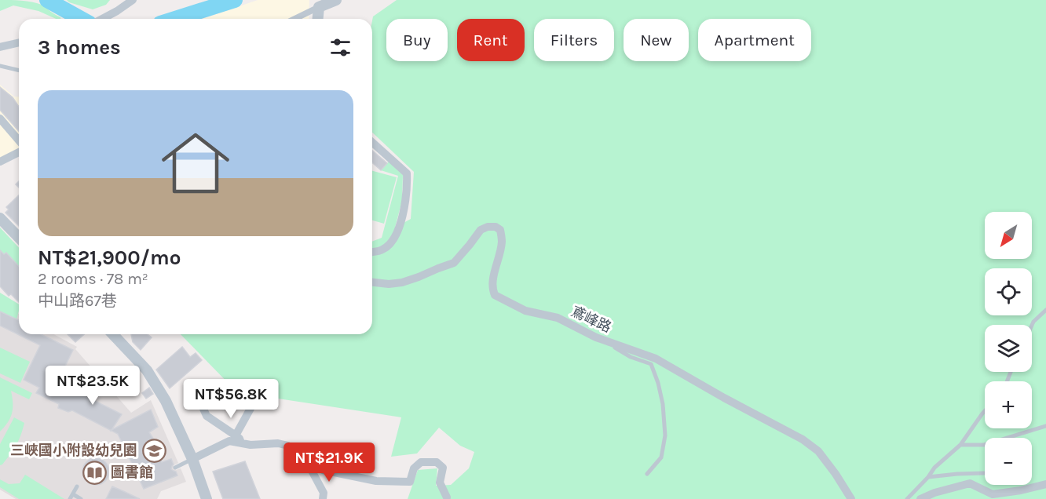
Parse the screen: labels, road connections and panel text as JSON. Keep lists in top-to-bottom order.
{
  "streets": {
    "street": ["鳶峰路"]
  },
  "places": {
    "school or university": ["三峽國小附設幼兒園"],
    "library": ["圖書館"]
  },
  "north": "bottom left",
  "page": {
    "chip": [
      "Buy",
      "Rent",
      "Filters",
      "New",
      "Apartment"
    ],
    "heading": "3 homes",
    "list": [
      {
        "name": "NT$21,900/mo",
        "note": "2 rooms · 78 m² · 中山路67巷"
      }
    ],
    "map_buttons": ["+", "−"],
    "price": ["NT$23.5K", "NT$56.8K", "NT$21.9K"]
  }
}
